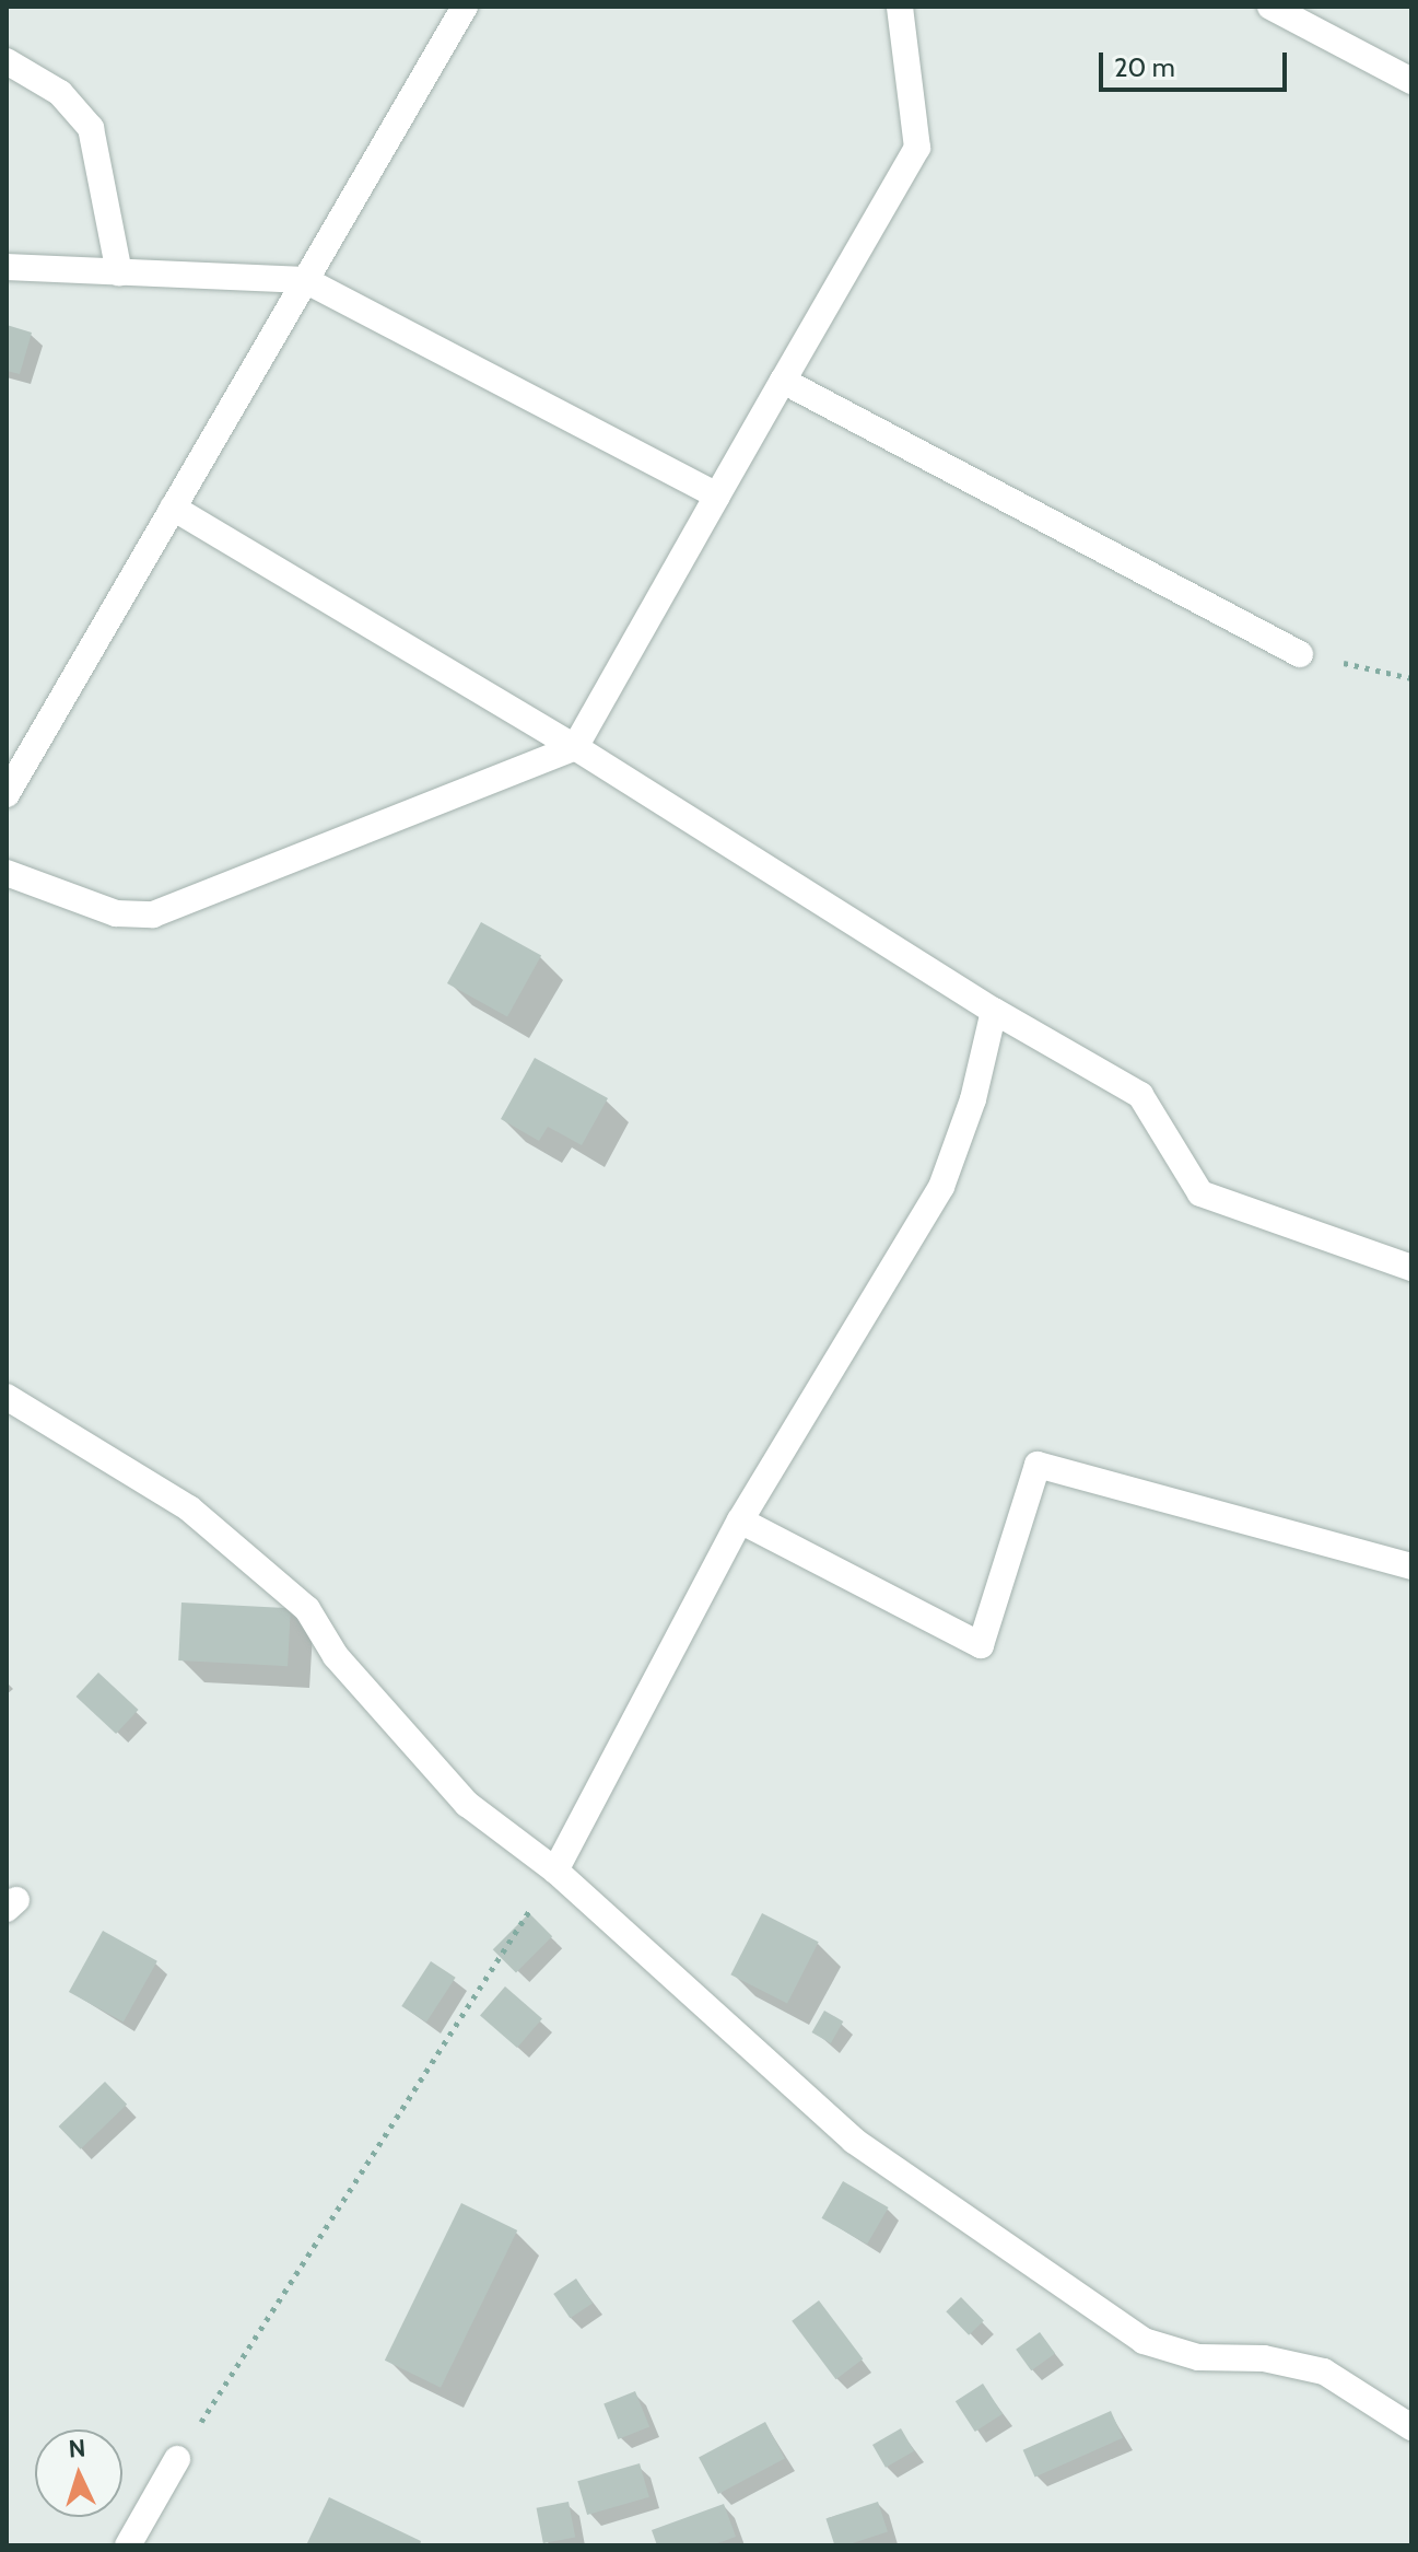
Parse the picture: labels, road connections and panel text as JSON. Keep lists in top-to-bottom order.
{
  "scale_bar": "20 m",
  "north": "top"
}
